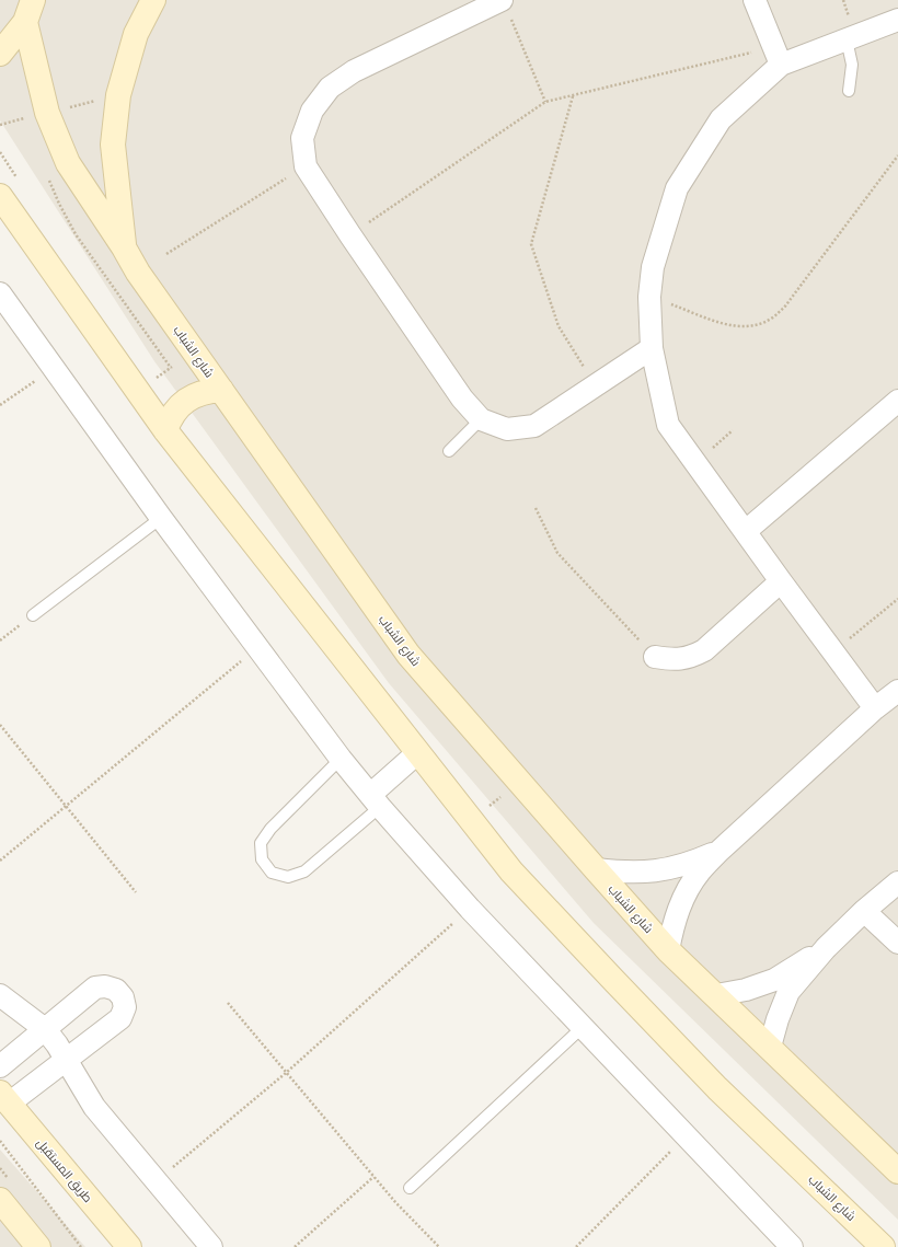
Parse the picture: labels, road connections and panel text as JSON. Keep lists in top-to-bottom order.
{
  "streets": {
    "street": ["شارع الشباب", "طريق المستقبل"]
  }
}
